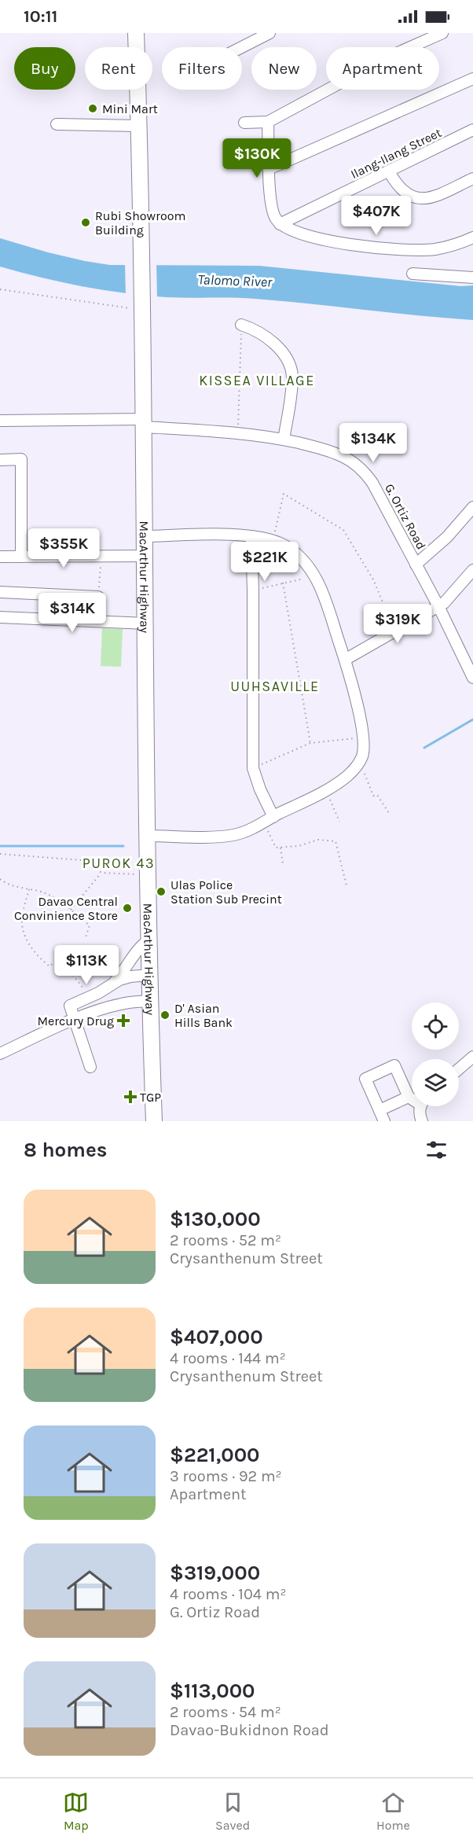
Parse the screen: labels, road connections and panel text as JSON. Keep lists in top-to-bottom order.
{
  "streets": {
    "highway": ["MacArthur Highway"],
    "street": ["Ilang-Ilang Street", "G. Ortiz Road"]
  },
  "crossings": [
    ["G. Ortiz Road", "MacArthur Highway"]
  ],
  "districts": ["KISSEA VILLAGE", "UUHSAVILLE", "PUROK 43"],
  "water": ["Talomo River"],
  "places": {
    "other": [
      "Mini Mart",
      "Rubi Showroom Building",
      "Ulas Police Station Sub Precint",
      "Davao Central Convinience Store",
      "D' Asian Hills Bank"
    ],
    "health": ["Mercury Drug", "TGP"]
  },
  "page": {
    "status": "10:11",
    "chip": [
      "Buy",
      "Rent",
      "Filters",
      "New",
      "Apartment"
    ],
    "price": [
      "$130K",
      "$407K",
      "$134K",
      "$355K",
      "$221K",
      "$314K",
      "$319K",
      "$113K"
    ],
    "heading": "8 homes",
    "list": [
      {
        "name": "$130,000",
        "note": "2 rooms · 52 m² · Crysanthenum Street"
      },
      {
        "name": "$407,000",
        "note": "4 rooms · 144 m² · Crysanthenum Street"
      },
      {
        "name": "$221,000",
        "note": "3 rooms · 92 m² · Apartment"
      },
      {
        "name": "$319,000",
        "note": "4 rooms · 104 m² · G. Ortiz Road"
      },
      {
        "name": "$113,000",
        "note": "2 rooms · 54 m² · Davao-Bukidnon Road"
      }
    ],
    "tabs": ["Map", "Saved", "Home"]
  }
}
